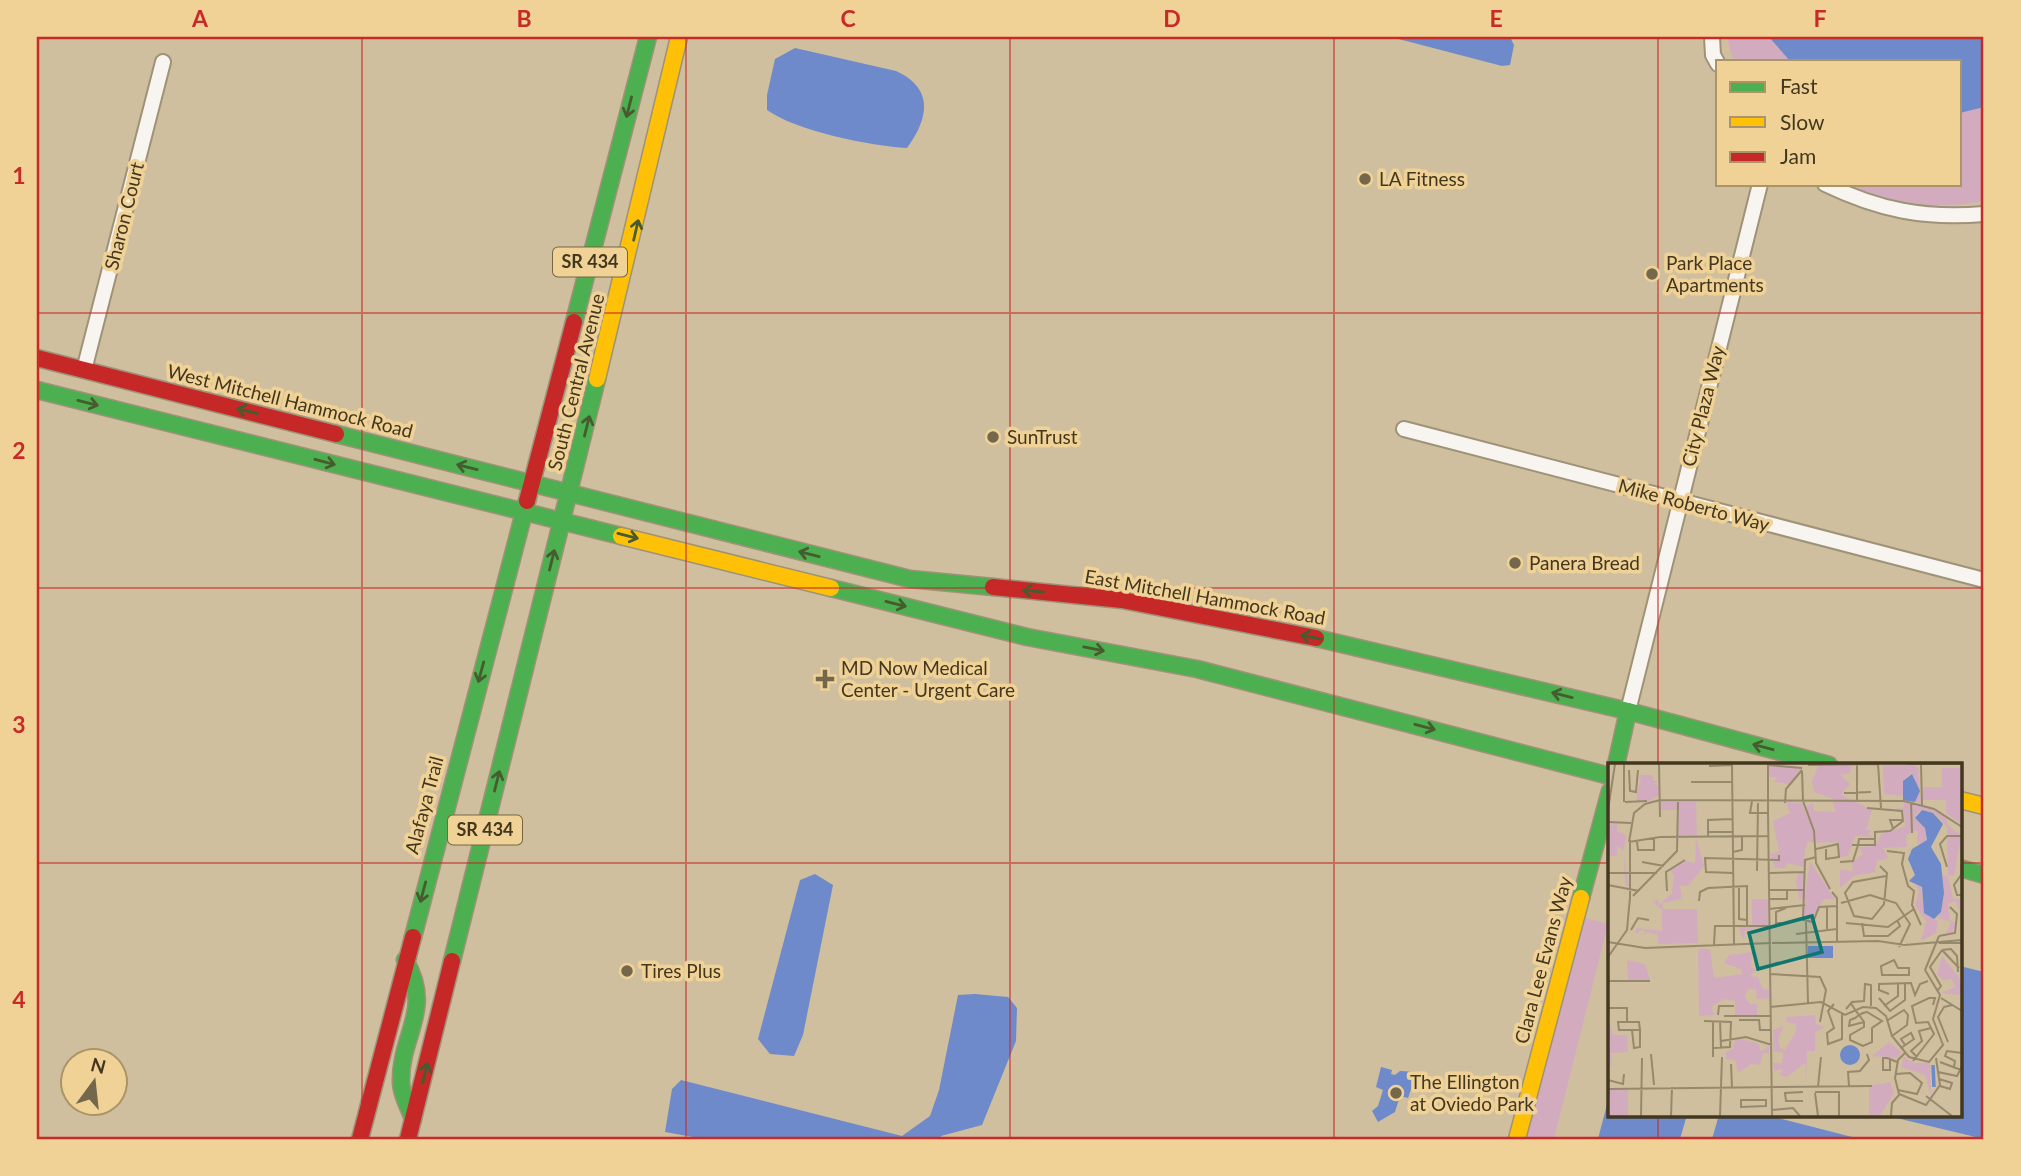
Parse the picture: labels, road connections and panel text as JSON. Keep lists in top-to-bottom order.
{
  "streets": {
    "main road": [
      "SR 434",
      "South Central Avenue",
      "West Mitchell Hammock Road",
      "East Mitchell Hammock Road",
      "Alafaya Trail",
      "Clara Lee Evans Way"
    ],
    "street": ["Sharon Court", "City Plaza Way", "Mike Roberto Way"]
  },
  "crossings": [
    ["Sharon Court", "West Mitchell Hammock Road"],
    ["SR 434", "South Central Avenue"],
    ["SR 434", "West Mitchell Hammock Road"],
    ["SR 434", "East Mitchell Hammock Road"],
    ["South Central Avenue", "West Mitchell Hammock Road"],
    ["South Central Avenue", "East Mitchell Hammock Road"],
    ["South Central Avenue", "Alafaya Trail"],
    ["West Mitchell Hammock Road", "East Mitchell Hammock Road"],
    ["West Mitchell Hammock Road", "Alafaya Trail"],
    ["City Plaza Way", "Mike Roberto Way"],
    ["City Plaza Way", "East Mitchell Hammock Road"]
  ],
  "places": {
    "other": [
      "LA Fitness",
      "Park Place Apartments",
      "SunTrust",
      "Panera Bread",
      "Tires Plus",
      "The Ellington at Oviedo Park"
    ],
    "health": ["MD Now Medical Center - Urgent Care"]
  },
  "legend": ["Fast", "Slow", "Jam"],
  "north": "top",
  "grid": {
    "columns": [
      "A",
      "B",
      "C",
      "D",
      "E",
      "F"
    ],
    "rows": [
      "1",
      "2",
      "3",
      "4"
    ]
  }
}
